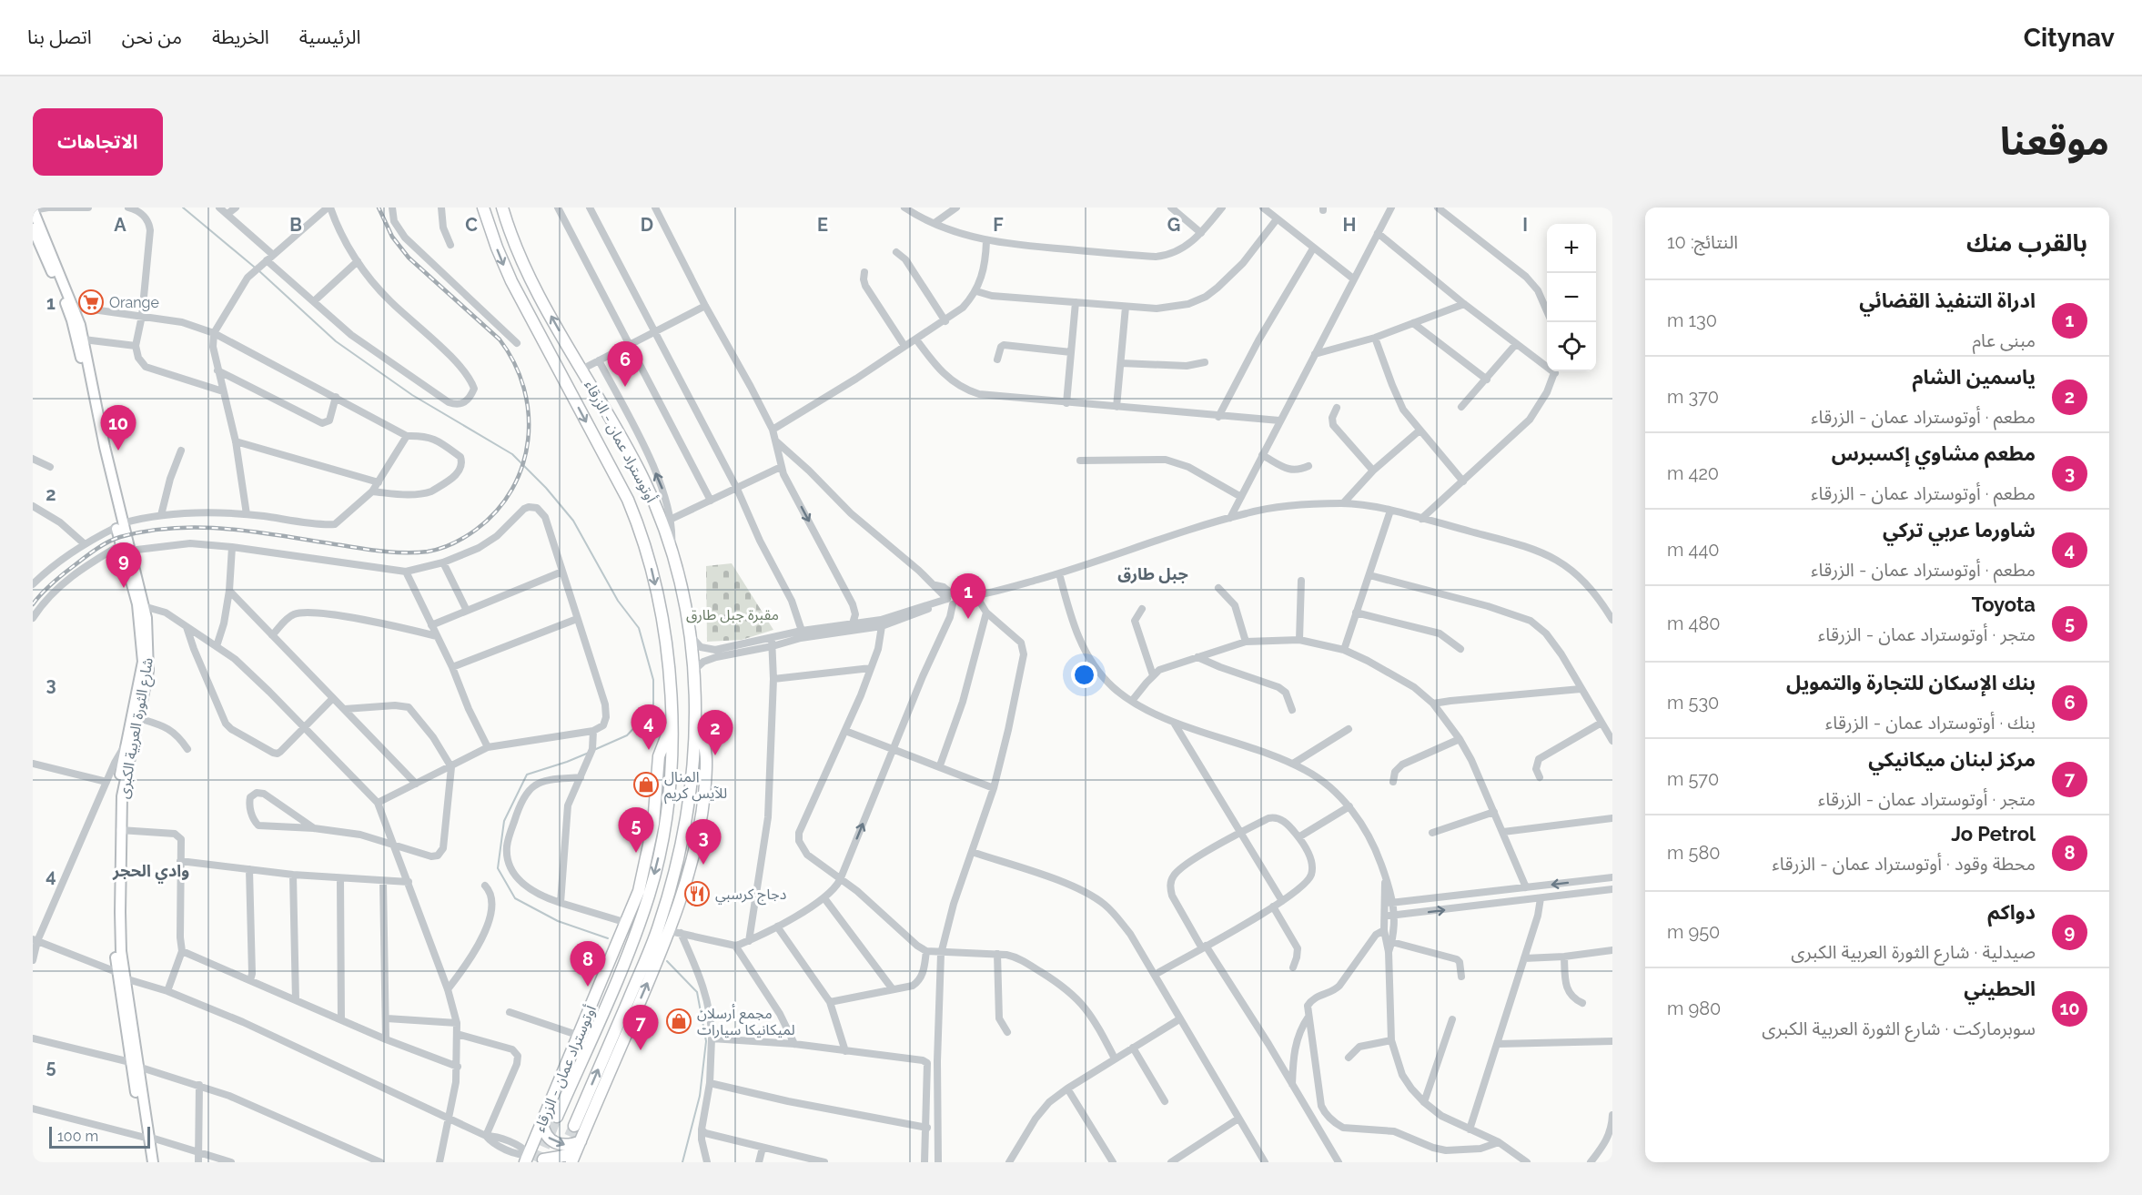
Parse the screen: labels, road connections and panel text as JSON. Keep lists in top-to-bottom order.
{
  "streets": {
    "highway": ["أوتوستراد عمان - الزرقاء"],
    "main road": ["شارع الثورة العربية الكبرى"]
  },
  "districts": ["جبل طارق", "وادي الحجر"],
  "parks": ["مقبرة جبل طارق"],
  "places": {
    "supermarket": ["Orange"],
    "shop": ["المنال للآيس كريم", "مجمع أرسلان لميكانيكا سيارات"],
    "restaurant": ["دجاج كرسبي"]
  },
  "scale_bar": "100 m",
  "page": {
    "header": "Citynav",
    "nav": [
      "الرئيسية",
      "الخريطة",
      "من نحن",
      "اتصل بنا"
    ],
    "title": "موقعنا",
    "buttons": "الاتجاهات",
    "heading": ["بالقرب منك", "النتائج: 10"],
    "map_buttons": ["+", "−"],
    "list": [
      {
        "mark": "1",
        "name": "ادراة التنفيذ القضائي",
        "note": "مبنى عام",
        "value": "130 m"
      },
      {
        "mark": "2",
        "name": "ياسمين الشام",
        "note": "مطعم · أوتوستراد عمان - الزرقاء",
        "value": "370 m"
      },
      {
        "mark": "3",
        "name": "مطعم مشاوي إكسبرس",
        "note": "مطعم · أوتوستراد عمان - الزرقاء",
        "value": "420 m"
      },
      {
        "mark": "4",
        "name": "شاورما عربي تركي",
        "note": "مطعم · أوتوستراد عمان - الزرقاء",
        "value": "440 m"
      },
      {
        "mark": "5",
        "name": "Toyota",
        "note": "متجر · أوتوستراد عمان - الزرقاء",
        "value": "480 m"
      },
      {
        "mark": "6",
        "name": "بنك الإسكان للتجارة والتمويل",
        "note": "بنك · أوتوستراد عمان - الزرقاء",
        "value": "530 m"
      },
      {
        "mark": "7",
        "name": "مركز لبنان ميكانيكي",
        "note": "متجر · أوتوستراد عمان - الزرقاء",
        "value": "570 m"
      },
      {
        "mark": "8",
        "name": "Jo Petrol",
        "note": "محطة وقود · أوتوستراد عمان - الزرقاء",
        "value": "580 m"
      },
      {
        "mark": "9",
        "name": "دواكم",
        "note": "صيدلية · شارع الثورة العربية الكبرى",
        "value": "950 m"
      },
      {
        "mark": "10",
        "name": "الحطيني",
        "note": "سوبرماركت · شارع الثورة العربية الكبرى",
        "value": "980 m"
      }
    ],
    "pins": [
      "6",
      "10",
      "9",
      "1",
      "4",
      "2",
      "5",
      "3",
      "8",
      "7"
    ],
    "scale": "100 m"
  },
  "grid": {
    "columns": [
      "A",
      "B",
      "C",
      "D",
      "E",
      "F",
      "G",
      "H",
      "I"
    ],
    "rows": [
      "1",
      "2",
      "3",
      "4",
      "5"
    ]
  }
}
